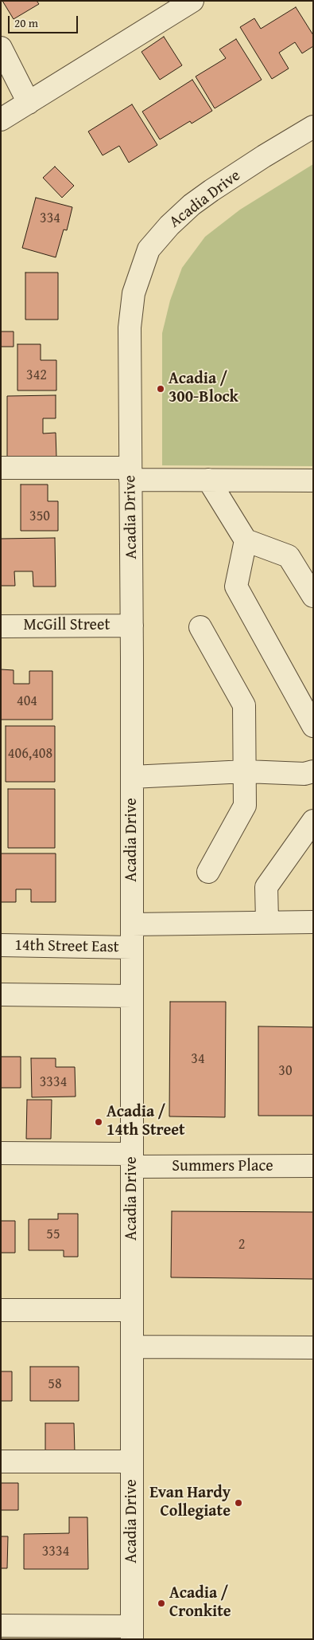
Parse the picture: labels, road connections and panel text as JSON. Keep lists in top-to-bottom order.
{
  "streets": {
    "street": [
      "Acadia Drive",
      "McGill Street",
      "14th Street East",
      "Summers Place"
    ]
  },
  "crossings": [
    ["Acadia Drive", "McGill Street"],
    ["Acadia Drive", "14th Street East"],
    ["Acadia Drive", "Summers Place"]
  ],
  "places": [
    "Acadia / 300-Block",
    "Acadia / 14th Street",
    "Evan Hardy Collegiate",
    "Acadia / Cronkite"
  ],
  "house_numbers": [
    "334",
    "342",
    "350",
    "404",
    "406,408",
    "34",
    "30",
    "3334",
    "55",
    "2",
    "58",
    "3334"
  ],
  "scale_bar": "20 m"
}
